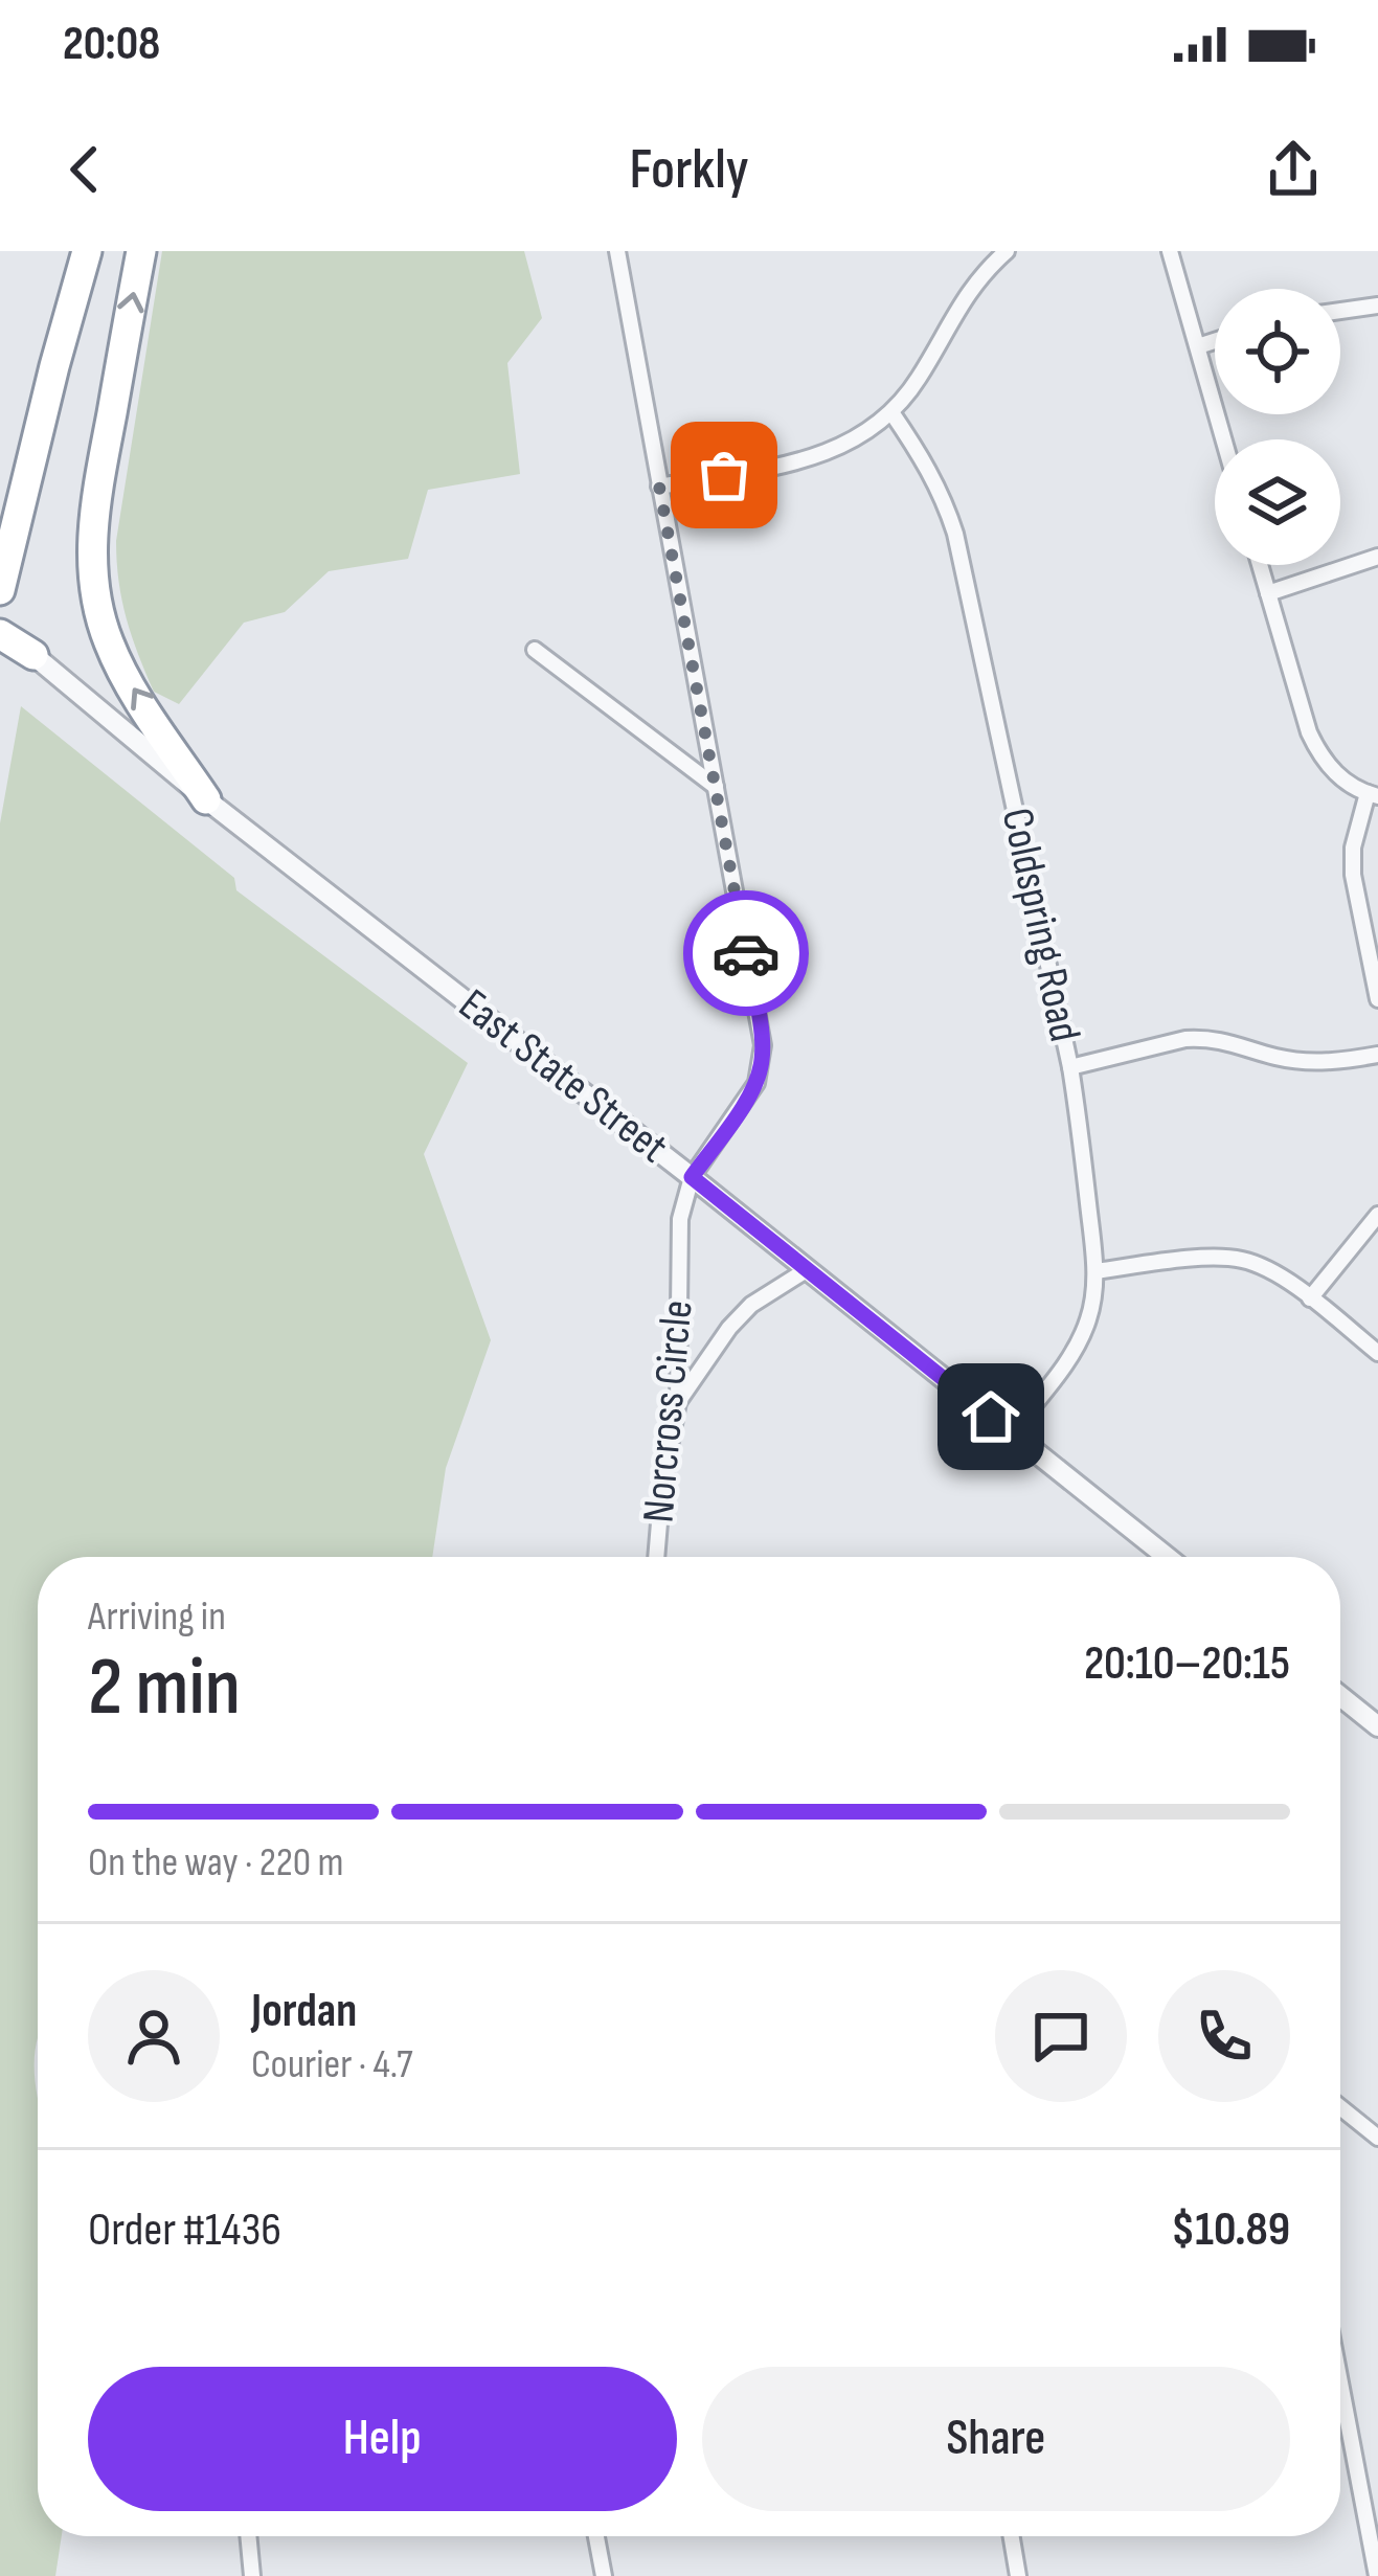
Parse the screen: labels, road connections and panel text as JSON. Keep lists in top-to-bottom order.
{
  "streets": {
    "street": ["Coldspring Road", "East State Street", "Norcross Circle"]
  },
  "crossings": [
    ["Coldspring Road", "East State Street"],
    ["East State Street", "Norcross Circle"]
  ],
  "page": {
    "status": "20:08",
    "header": "Forkly",
    "heading": ["2 min", "Arriving in", "20:10–20:15"],
    "panel": [
      "Jordan",
      "Courier · 4.7",
      "Order #1436",
      "$10.89"
    ],
    "bar": "On the way · 220 m",
    "buttons": ["Help", "Share"]
  }
}
